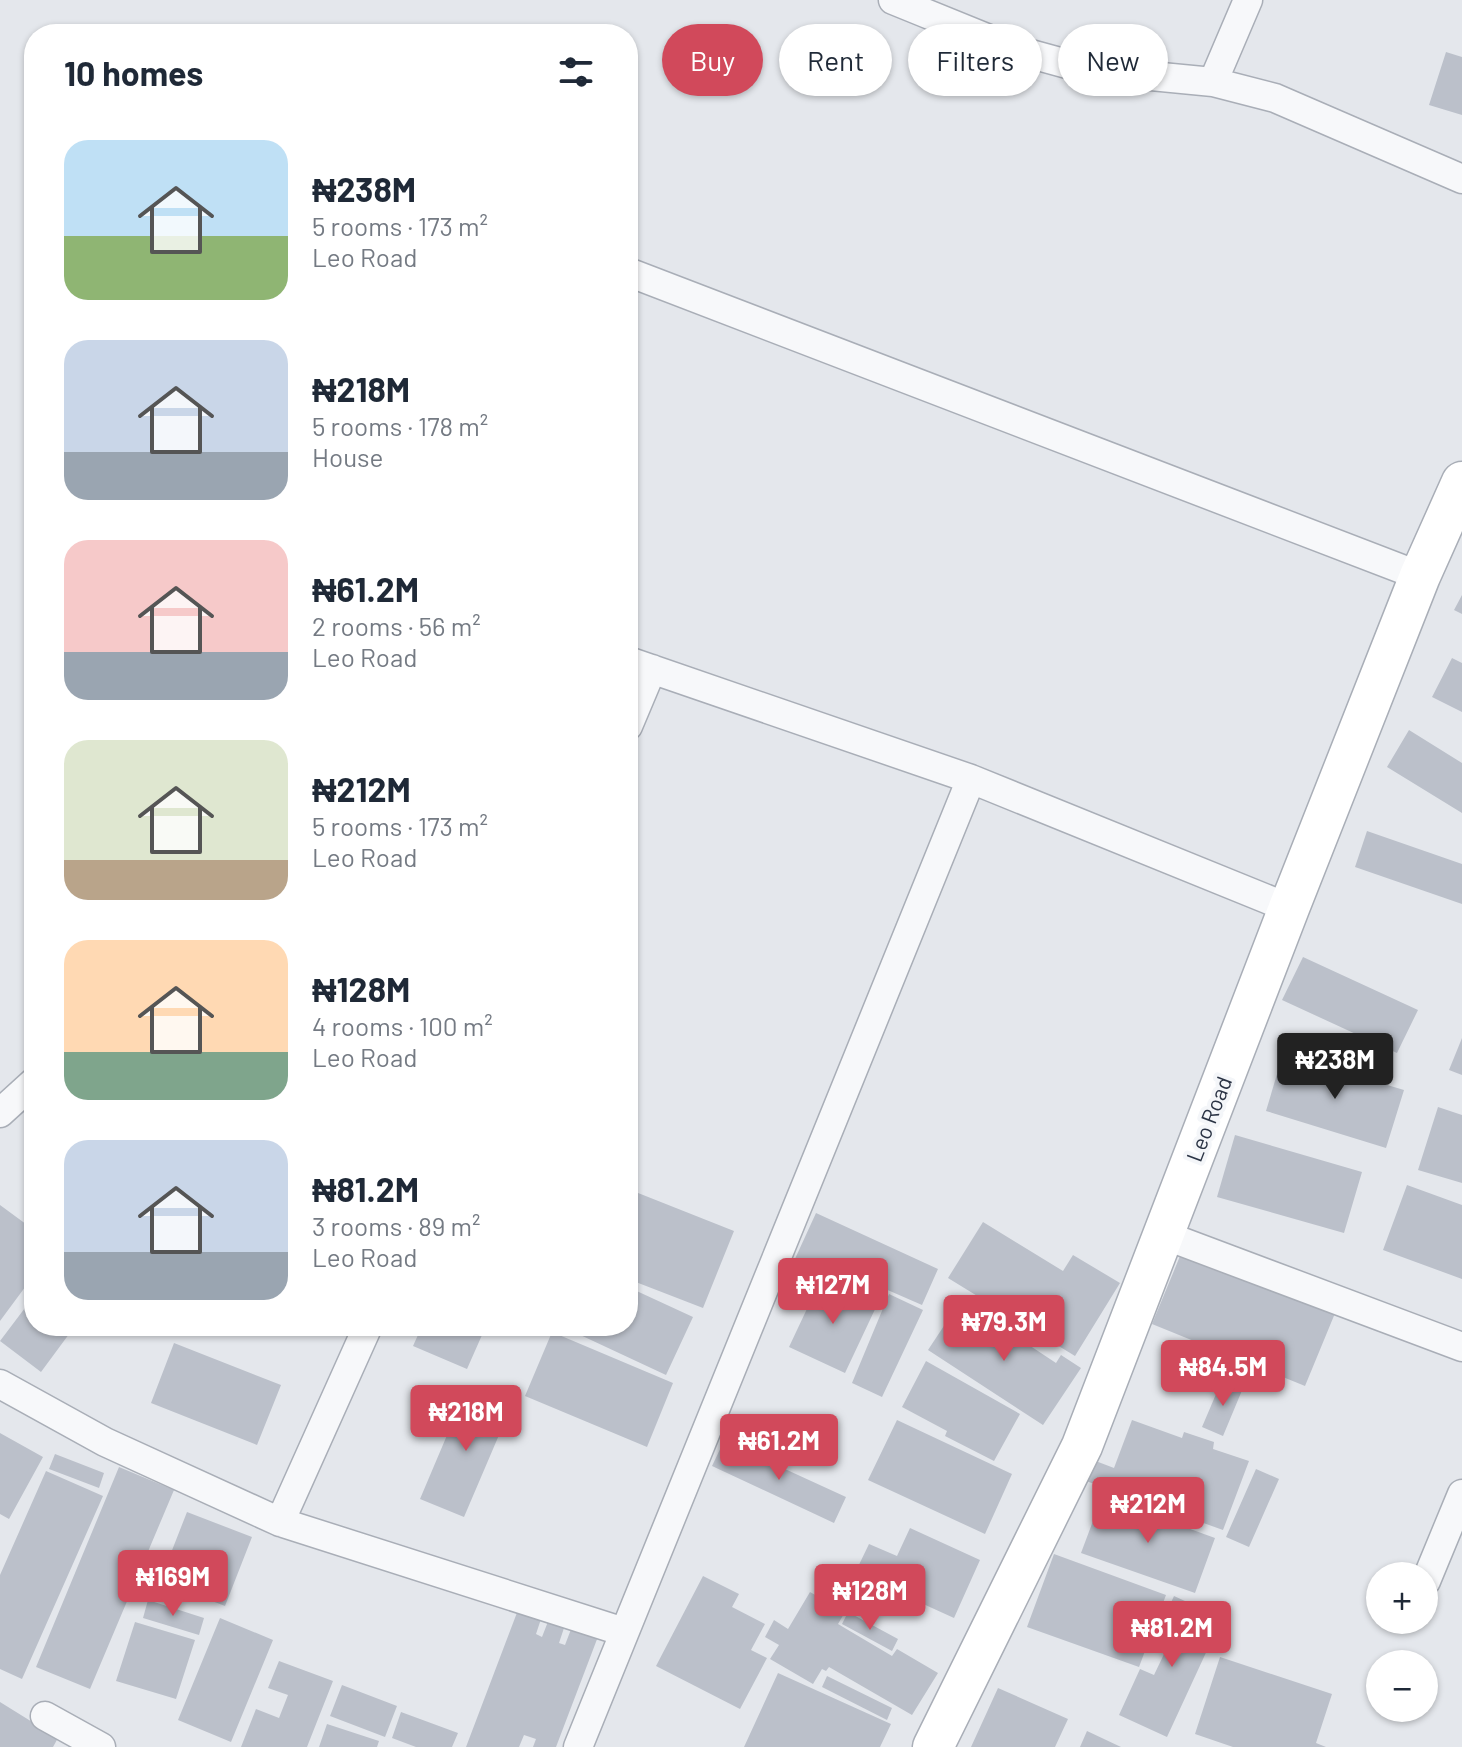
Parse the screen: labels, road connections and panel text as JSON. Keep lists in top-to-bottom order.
{
  "streets": {
    "street": ["Leo Road"]
  },
  "page": {
    "chip": [
      "Buy",
      "Rent",
      "Filters",
      "New"
    ],
    "heading": "10 homes",
    "list": [
      {
        "name": "₦238M",
        "note": "5 rooms · 173 m² · Leo Road"
      },
      {
        "name": "₦218M",
        "note": "5 rooms · 178 m² · House"
      },
      {
        "name": "₦61.2M",
        "note": "2 rooms · 56 m² · Leo Road"
      },
      {
        "name": "₦212M",
        "note": "5 rooms · 173 m² · Leo Road"
      },
      {
        "name": "₦128M",
        "note": "4 rooms · 100 m² · Leo Road"
      },
      {
        "name": "₦81.2M",
        "note": "3 rooms · 89 m² · Leo Road"
      }
    ],
    "price": [
      "₦238M",
      "₦127M",
      "₦79.3M",
      "₦84.5M",
      "₦218M",
      "₦61.2M",
      "₦212M",
      "₦169M",
      "₦128M",
      "₦81.2M"
    ],
    "map_buttons": ["+", "−"]
  }
}
